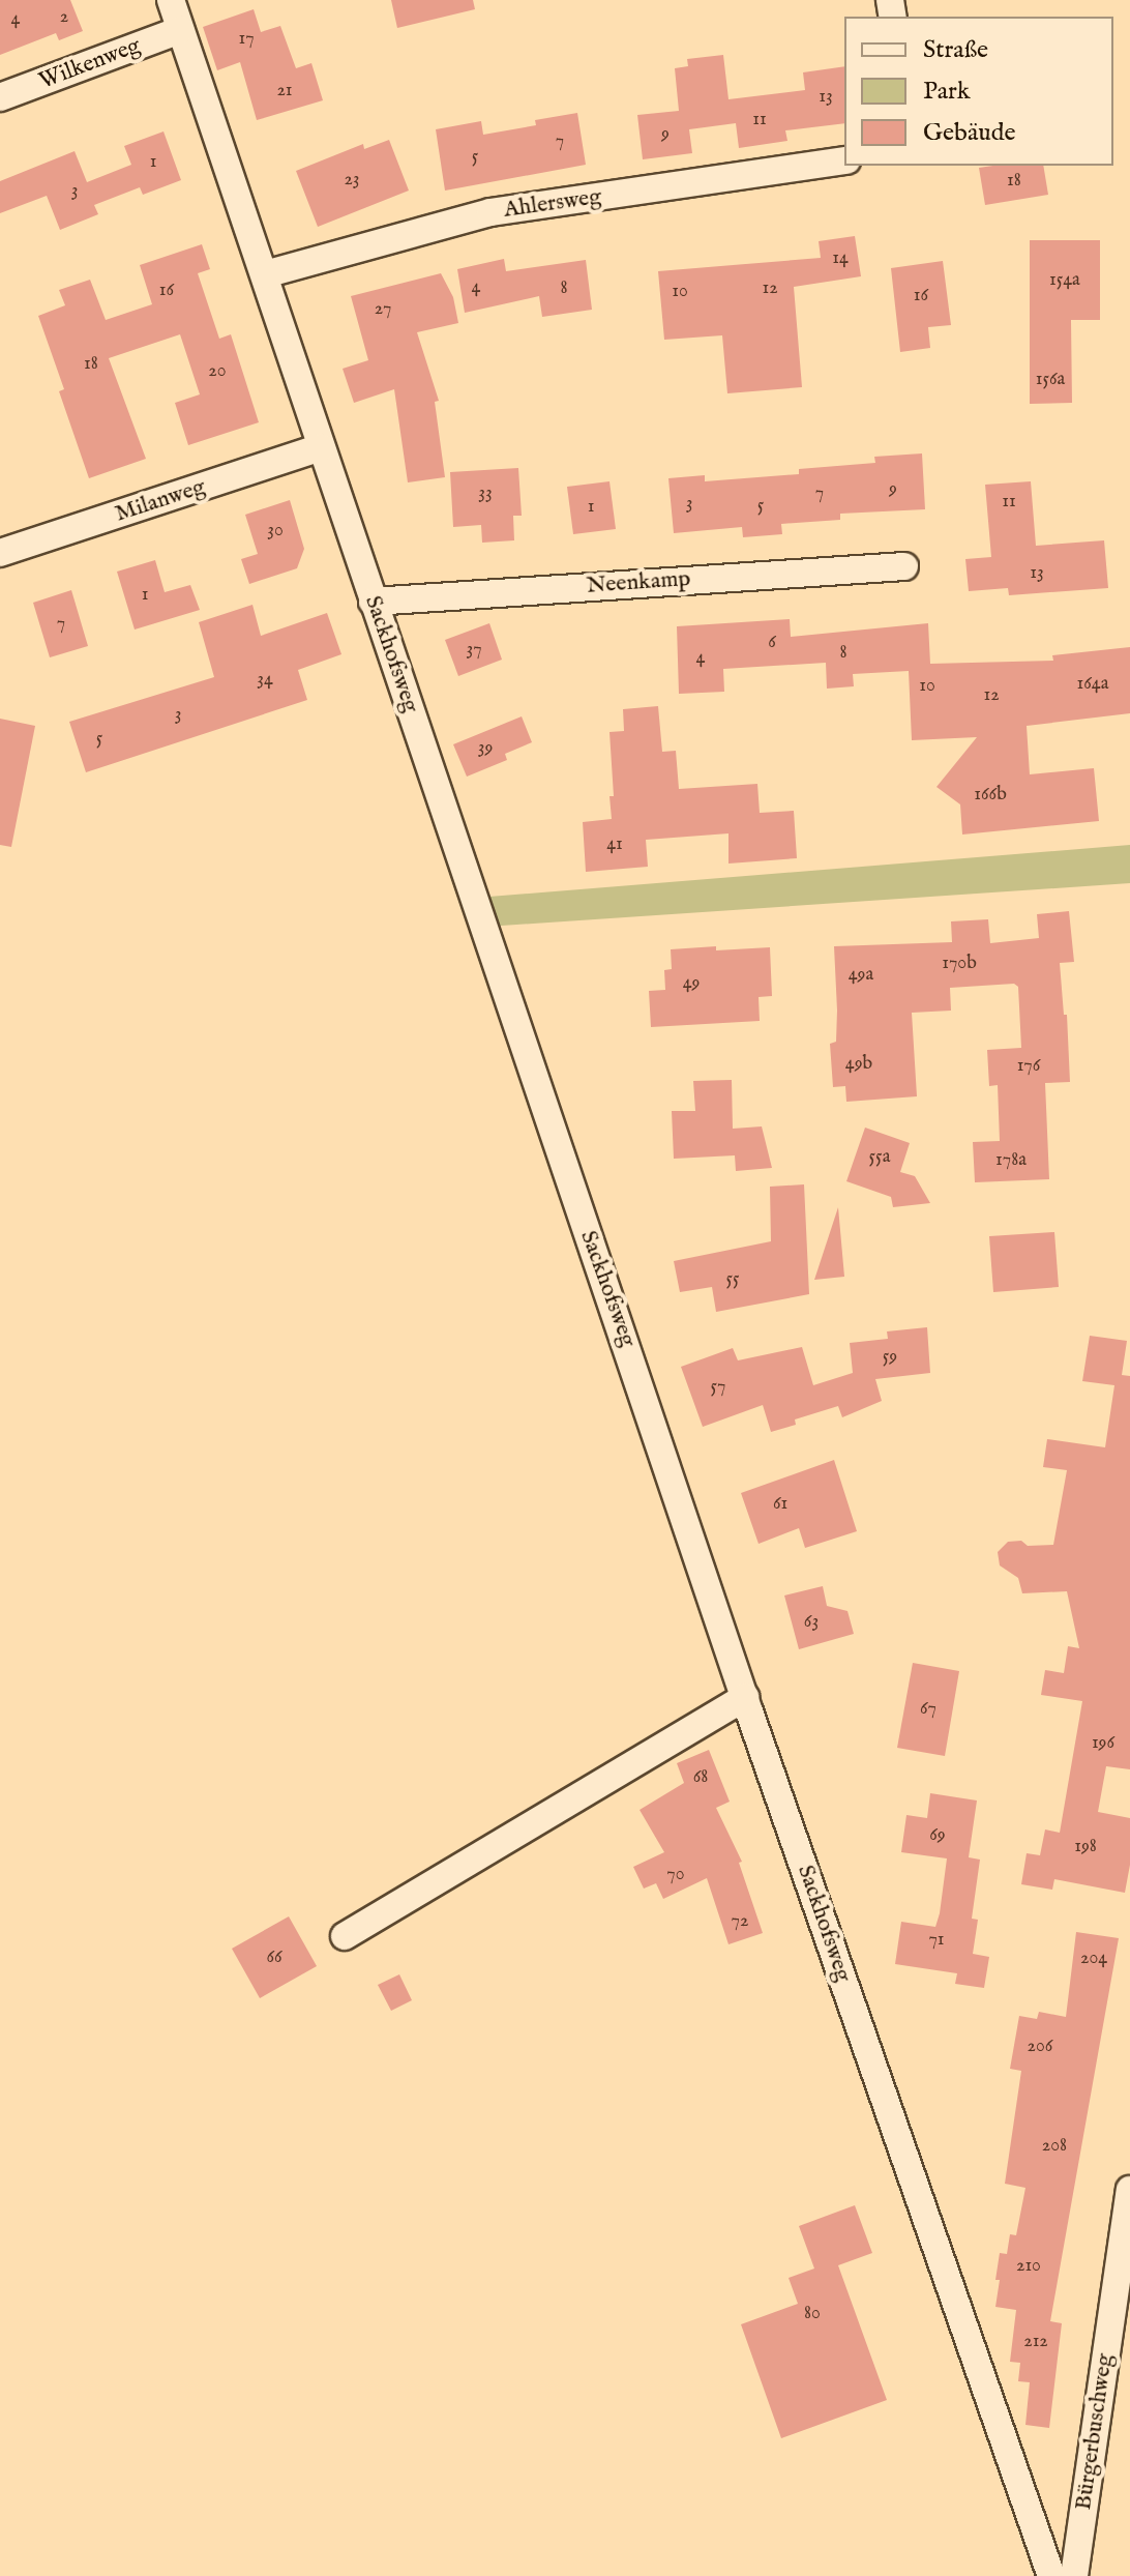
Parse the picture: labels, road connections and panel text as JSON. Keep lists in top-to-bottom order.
{
  "streets": {
    "street": [
      "Wilkenweg",
      "Ahlersweg",
      "Milanweg",
      "Neenkamp",
      "Sackhofsweg",
      "Bürgerbuschweg"
    ]
  },
  "crossings": [
    ["Wilkenweg", "Sackhofsweg"],
    ["Ahlersweg", "Sackhofsweg"],
    ["Milanweg", "Sackhofsweg"],
    ["Neenkamp", "Sackhofsweg"]
  ],
  "house_numbers": [
    "2",
    "4",
    "17",
    "21",
    "13",
    "11",
    "9",
    "7",
    "5",
    "1",
    "23",
    "18",
    "3",
    "14",
    "154a",
    "4",
    "8",
    "12",
    "16",
    "10",
    "16",
    "27",
    "18",
    "20",
    "156a",
    "9",
    "33",
    "7",
    "11",
    "3",
    "5",
    "1",
    "30",
    "13",
    "1",
    "7",
    "6",
    "37",
    "8",
    "4",
    "34",
    "164a",
    "10",
    "12",
    "3",
    "5",
    "39",
    "166b",
    "41",
    "170b",
    "49a",
    "49",
    "49b",
    "176",
    "55a",
    "178a",
    "55",
    "59",
    "57",
    "61",
    "63",
    "67",
    "196",
    "68",
    "69",
    "198",
    "70",
    "72",
    "71",
    "66",
    "204",
    "206",
    "208",
    "210",
    "80",
    "212"
  ],
  "legend": ["Straße", "Park", "Gebäude"]
}
